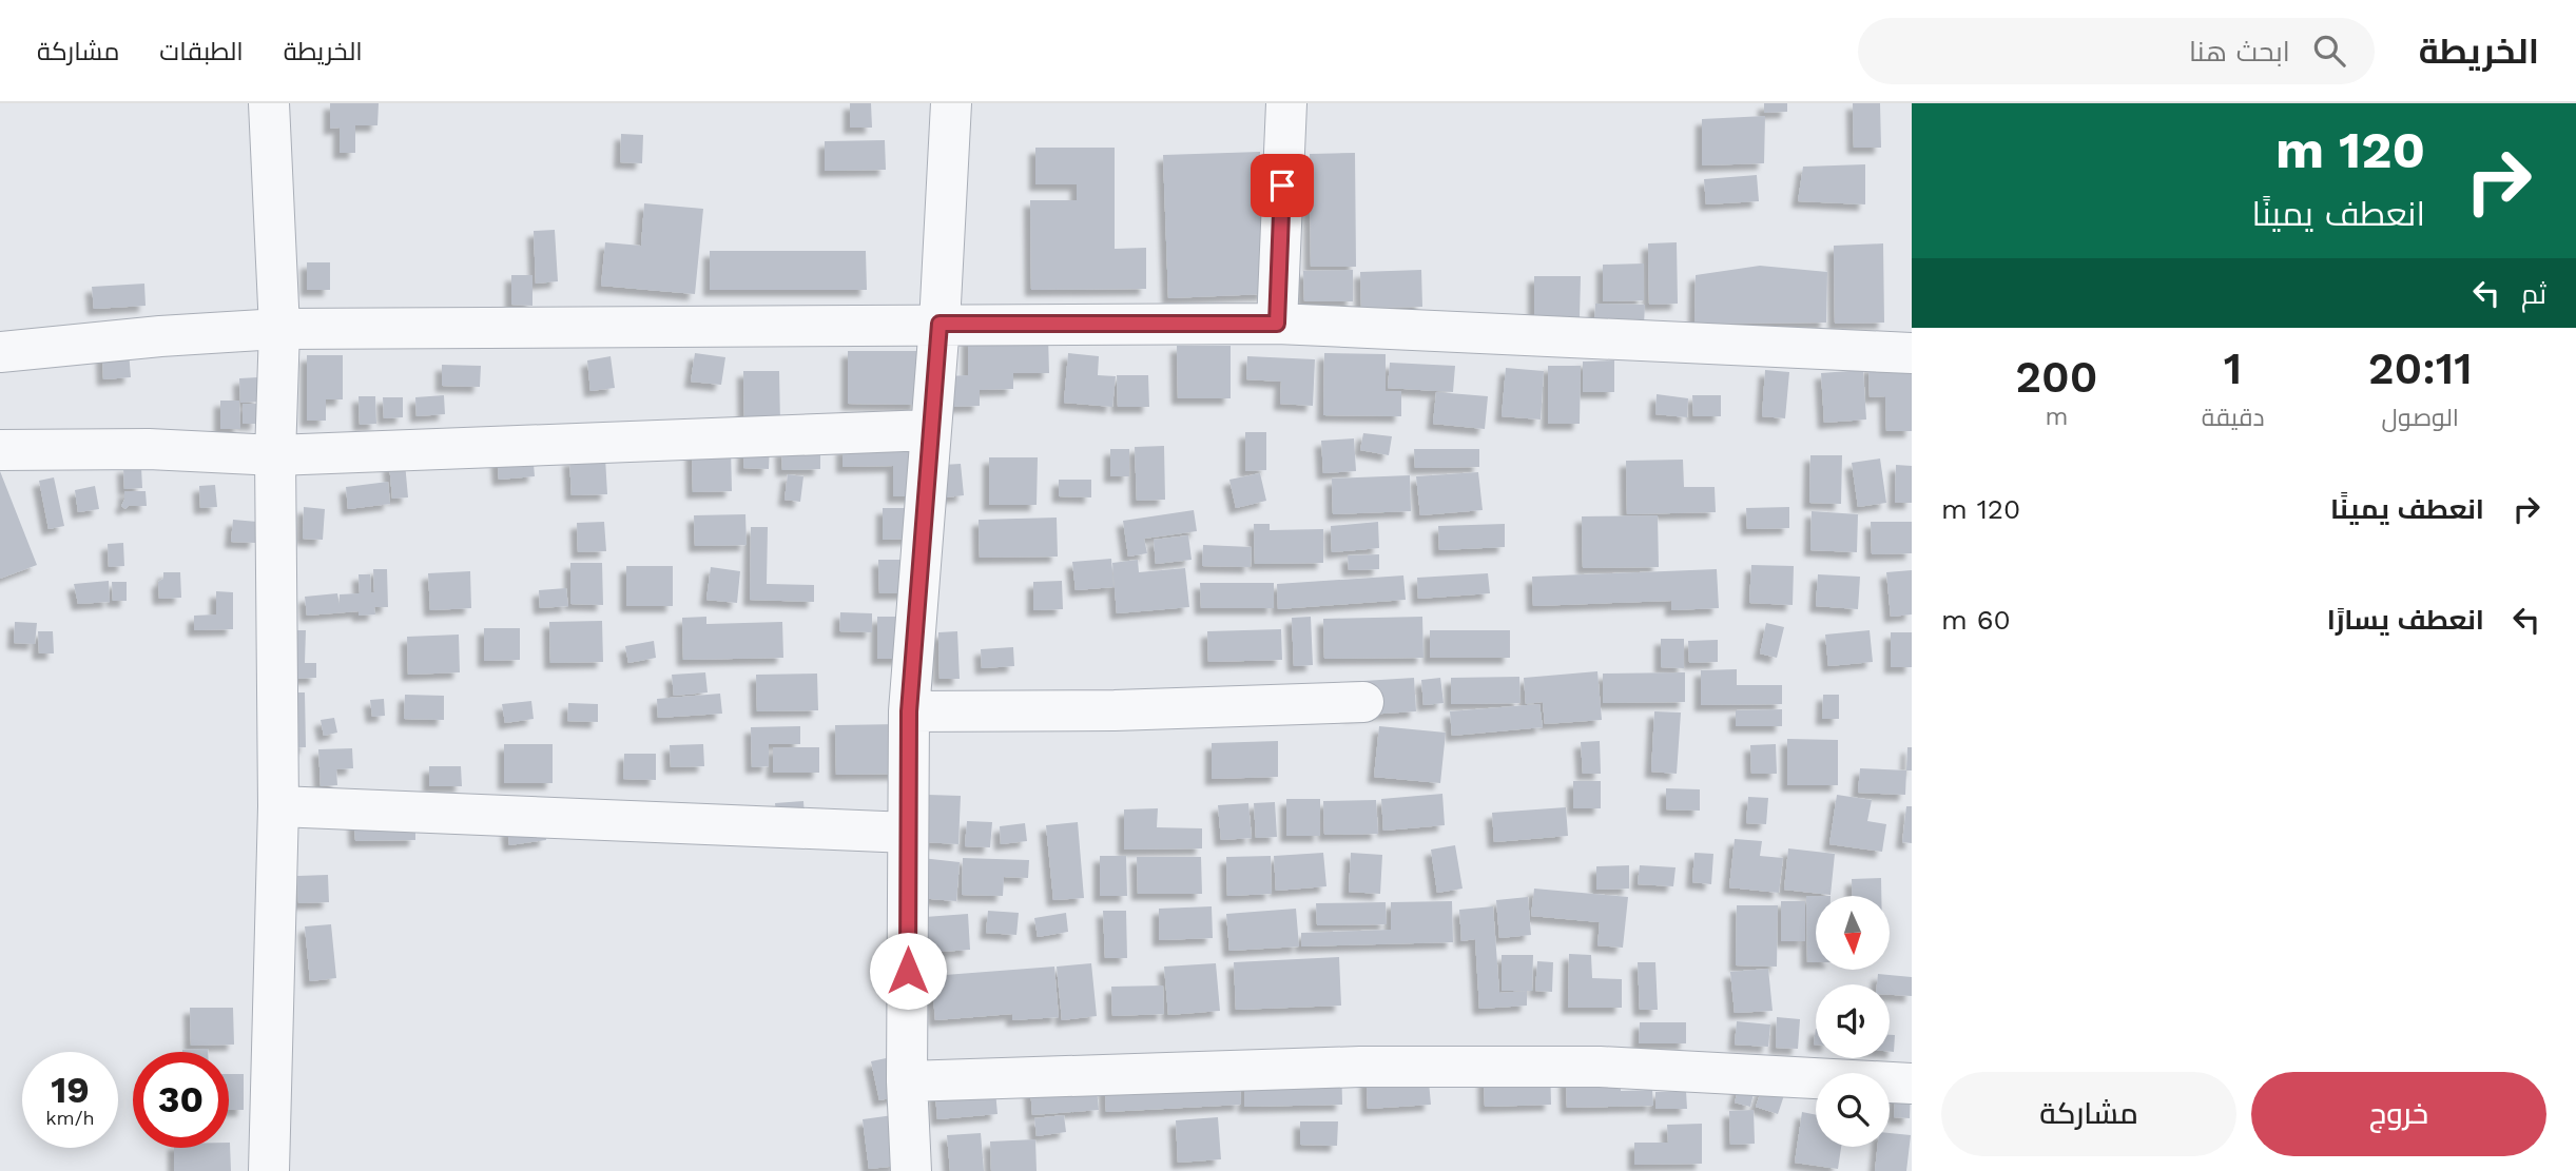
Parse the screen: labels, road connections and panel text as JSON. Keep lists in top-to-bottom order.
{
  "north": "bottom",
  "page": {
    "header": "الخريطة",
    "search": "ابحث هنا",
    "nav": ["الخريطة", "الطبقات", "مشاركة"],
    "turn": ["120 m", "انعطف يمينًا"],
    "then": "ثم",
    "eta": [
      "20:11",
      "الوصول",
      "1",
      "دقيقة",
      "200",
      "m"
    ],
    "list": [
      {
        "name": "انعطف يمينًا",
        "value": "120 m"
      },
      {
        "name": "انعطف يسارًا",
        "value": "60 m"
      }
    ],
    "speed": "19 km/h",
    "limit": "30",
    "buttons": ["خروج", "مشاركة"]
  }
}
